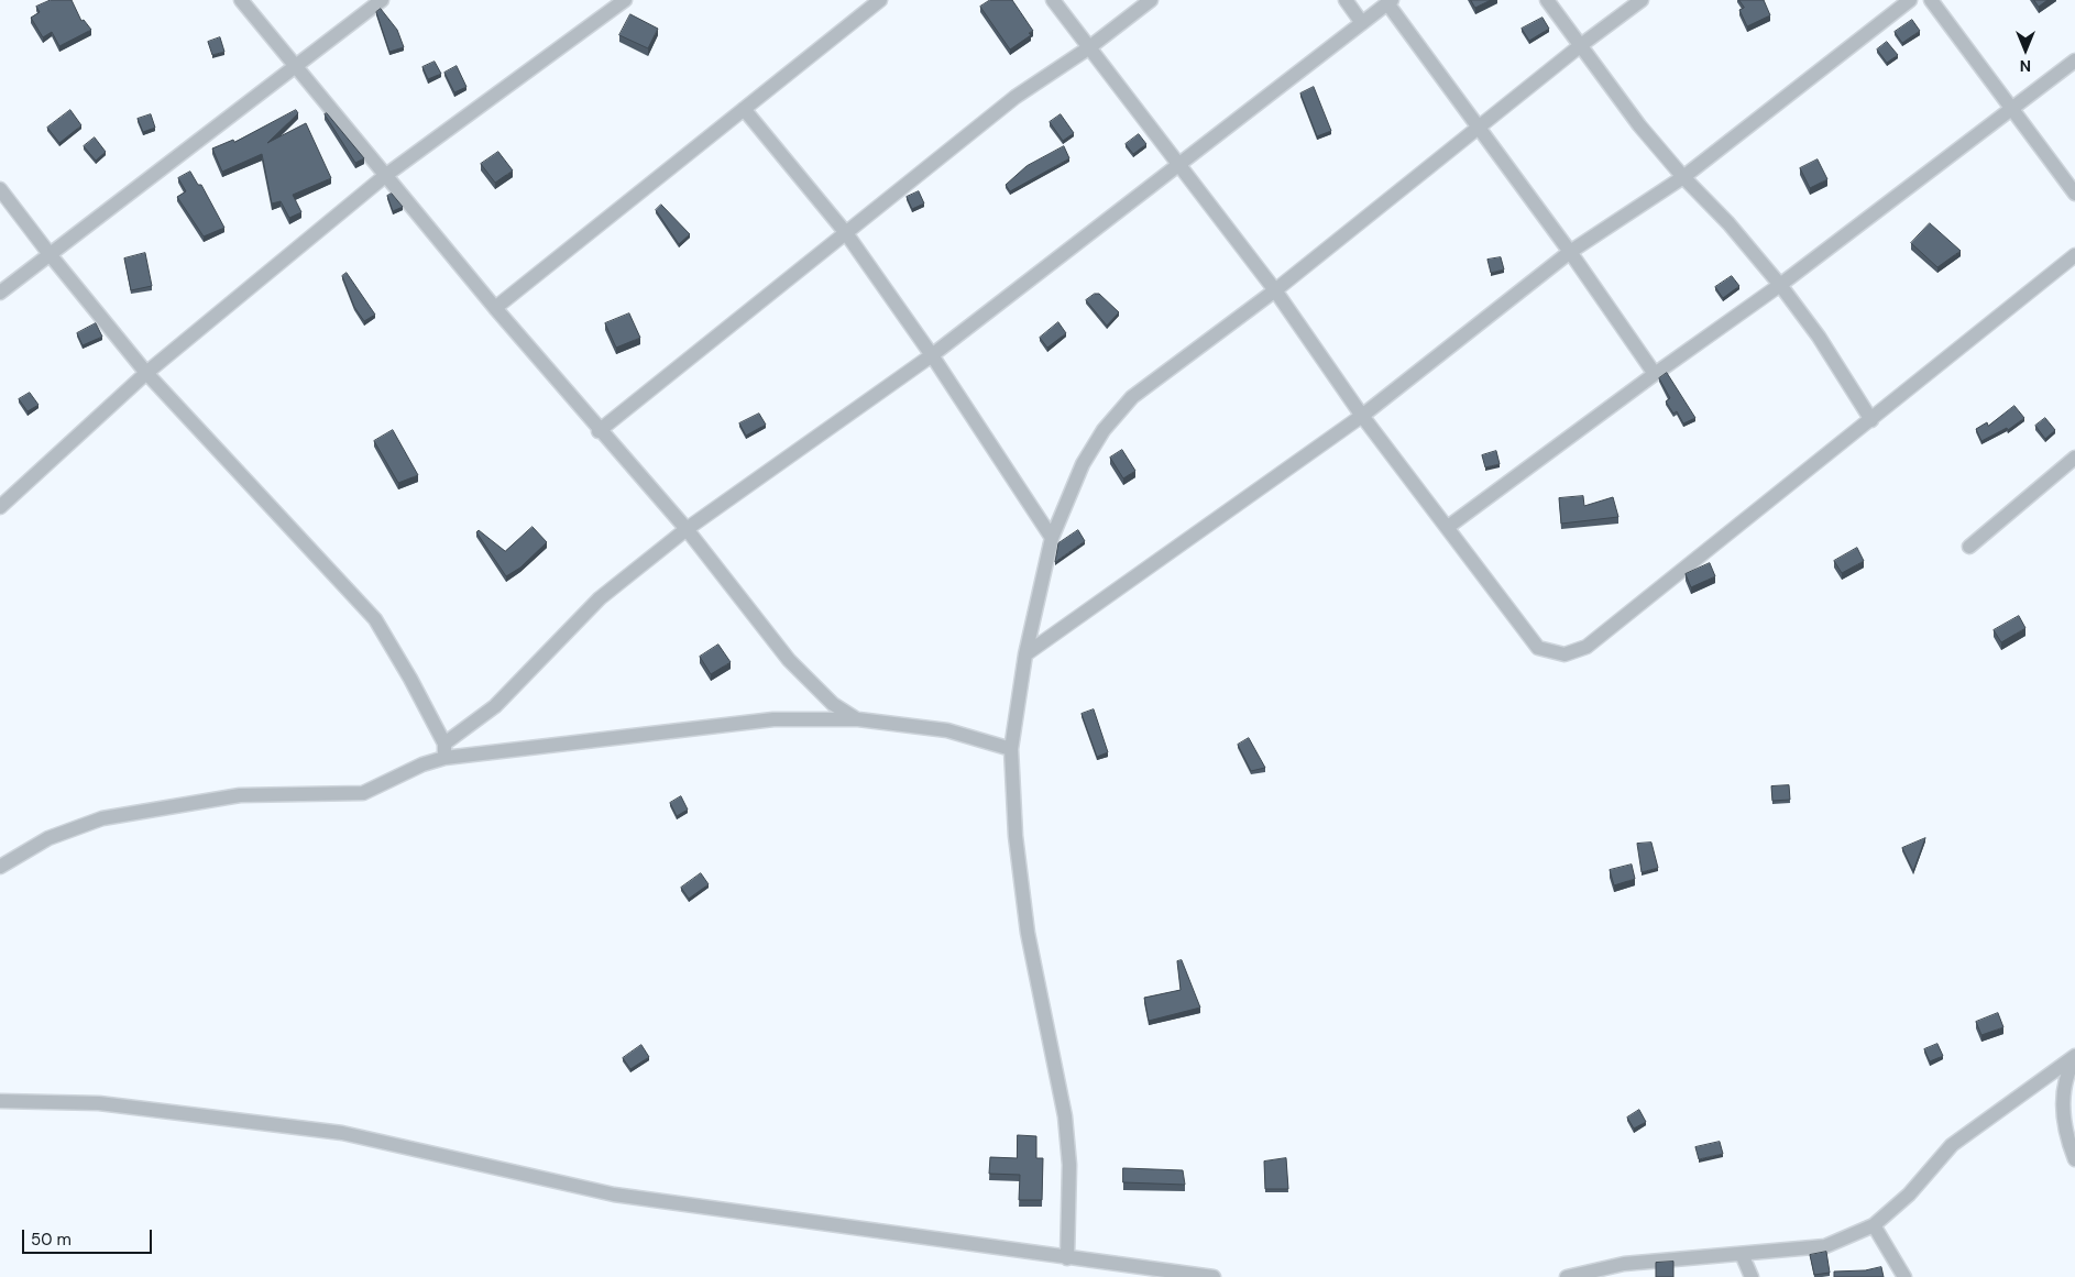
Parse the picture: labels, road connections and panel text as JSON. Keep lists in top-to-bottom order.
{
  "scale_bar": "50 m",
  "north": "bottom"
}
